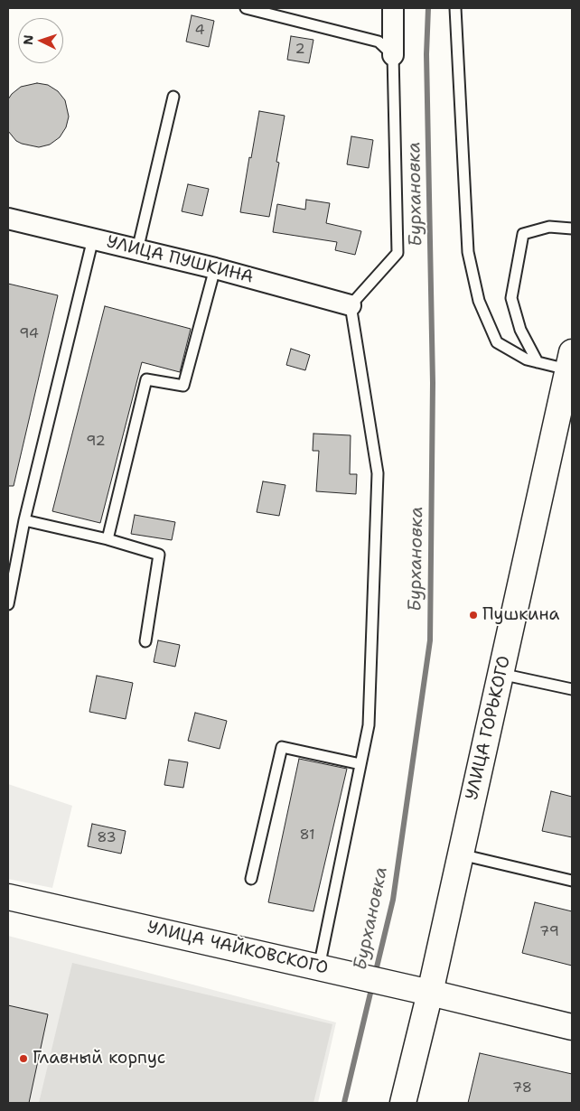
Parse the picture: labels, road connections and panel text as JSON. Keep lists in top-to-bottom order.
{
  "streets": {
    "main road": ["УЛИЦА ГОРЬКОГО", "УЛИЦА ЧАЙКОВСКОГО"],
    "street": ["УЛИЦА ПУШКИНА"]
  },
  "crossings": [
    ["УЛИЦА ГОРЬКОГО", "УЛИЦА ЧАЙКОВСКОГО"]
  ],
  "water": ["Бурхановка"],
  "places": ["Пушкина", "Главный корпус"],
  "house_numbers": [
    "4",
    "2",
    "94",
    "92",
    "81",
    "83",
    "79",
    "78"
  ],
  "north": "left"
}
